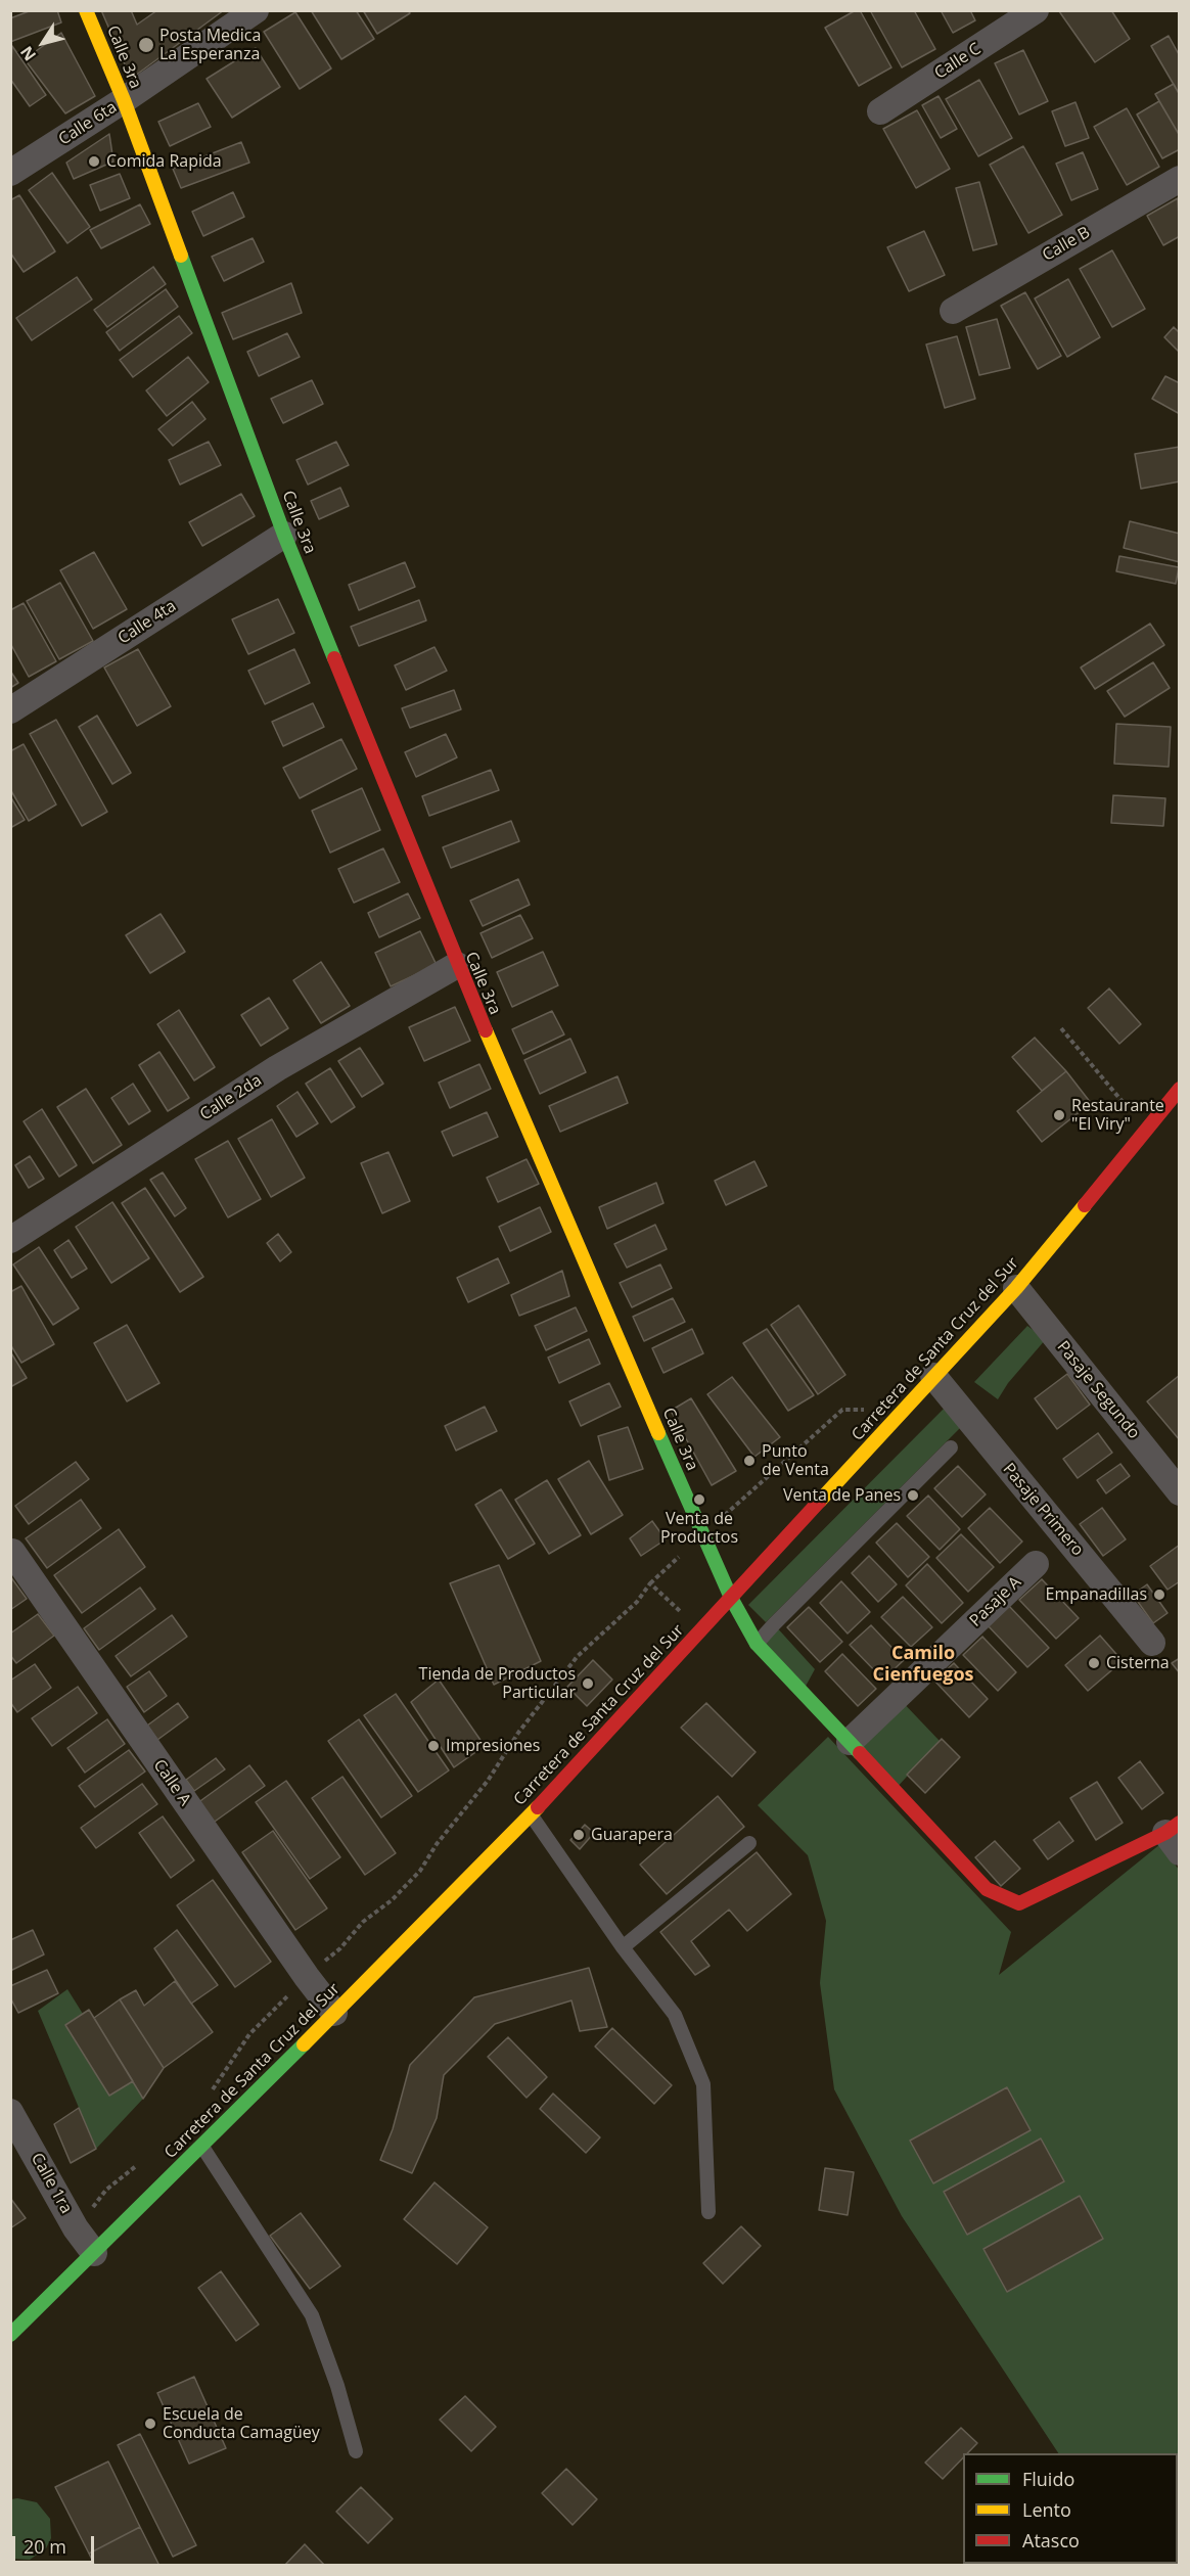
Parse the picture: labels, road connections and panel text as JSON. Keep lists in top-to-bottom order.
{
  "streets": {
    "street": [
      "Calle 3ra",
      "Calle C",
      "Calle 6ta",
      "Calle B",
      "Calle 4ta",
      "Calle 2da",
      "Carretera de Santa Cruz del Sur",
      "Pasaje Segundo",
      "Pasaje Primero",
      "Pasaje A",
      "Calle A",
      "Calle 1ra"
    ]
  },
  "crossings": [
    ["Calle 3ra", "Calle 6ta"],
    ["Calle 3ra", "Calle 4ta"],
    ["Calle 3ra", "Calle 2da"],
    ["Calle 3ra", "Carretera de Santa Cruz del Sur"],
    ["Calle 3ra", "Pasaje A"],
    ["Carretera de Santa Cruz del Sur", "Pasaje Segundo"],
    ["Carretera de Santa Cruz del Sur", "Pasaje Primero"],
    ["Carretera de Santa Cruz del Sur", "Calle A"],
    ["Carretera de Santa Cruz del Sur", "Calle 1ra"]
  ],
  "districts": ["Camilo Cienfuegos"],
  "places": [
    "Posta Medica La Esperanza",
    "Comida Rapida",
    "Restaurante \"El Viry\"",
    "Punto de Venta",
    "Venta de Panes",
    "Venta de Productos",
    "Empanadillas",
    "Cisterna",
    "Tienda de Productos Particular",
    "Impresiones",
    "Guarapera",
    "Escuela de Conducta Camagüey"
  ],
  "legend": ["Fluido", "Lento", "Atasco"],
  "scale_bar": "20 m",
  "north": "bottom left"
}
